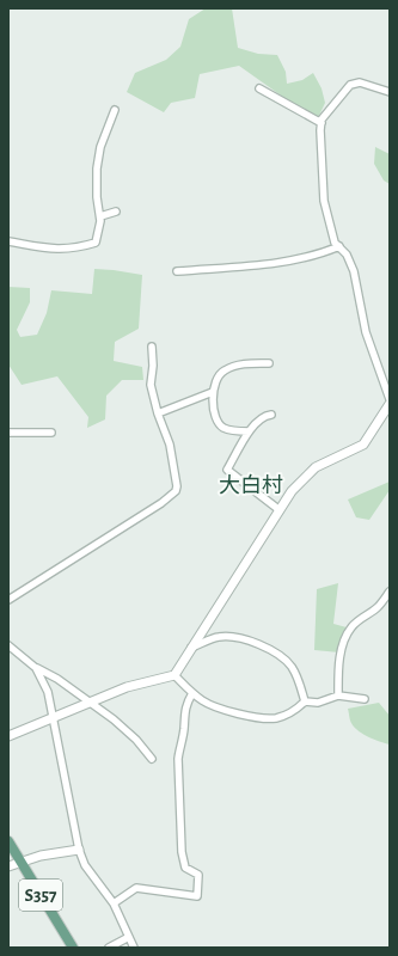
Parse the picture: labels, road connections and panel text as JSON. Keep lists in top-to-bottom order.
{
  "streets": {
    "main road": ["S357"]
  },
  "districts": ["大白村"]
}
